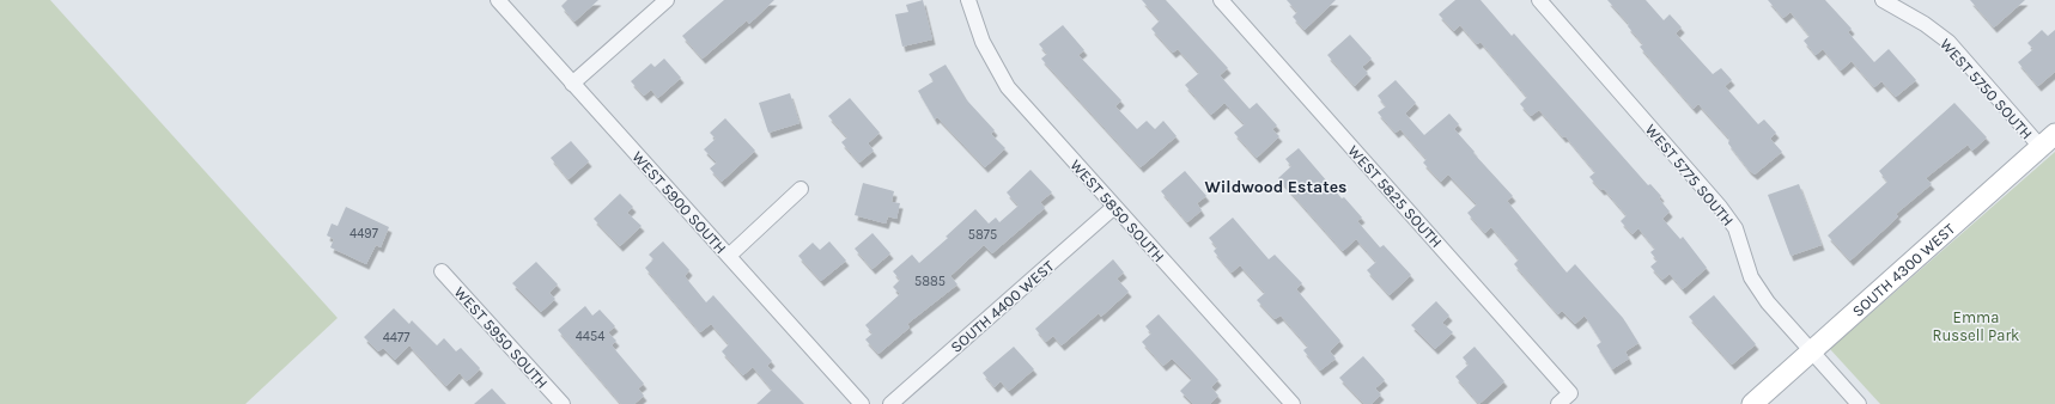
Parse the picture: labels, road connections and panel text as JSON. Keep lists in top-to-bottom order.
{
  "streets": {
    "main road": ["SOUTH 4300 WEST"],
    "street": [
      "WEST 5750 SOUTH",
      "WEST 5775 SOUTH",
      "WEST 5825 SOUTH",
      "WEST 5900 SOUTH",
      "WEST 5850 SOUTH",
      "SOUTH 4400 WEST",
      "WEST 5950 SOUTH"
    ]
  },
  "crossings": [
    ["WEST 5750 SOUTH", "SOUTH 4300 WEST"],
    ["WEST 5775 SOUTH", "SOUTH 4300 WEST"],
    ["WEST 5850 SOUTH", "SOUTH 4400 WEST"]
  ],
  "districts": ["Wildwood Estates"],
  "parks": ["Emma Russell Park"],
  "house_numbers": [
    "4497",
    "5875",
    "5885",
    "4454",
    "4477"
  ]
}
